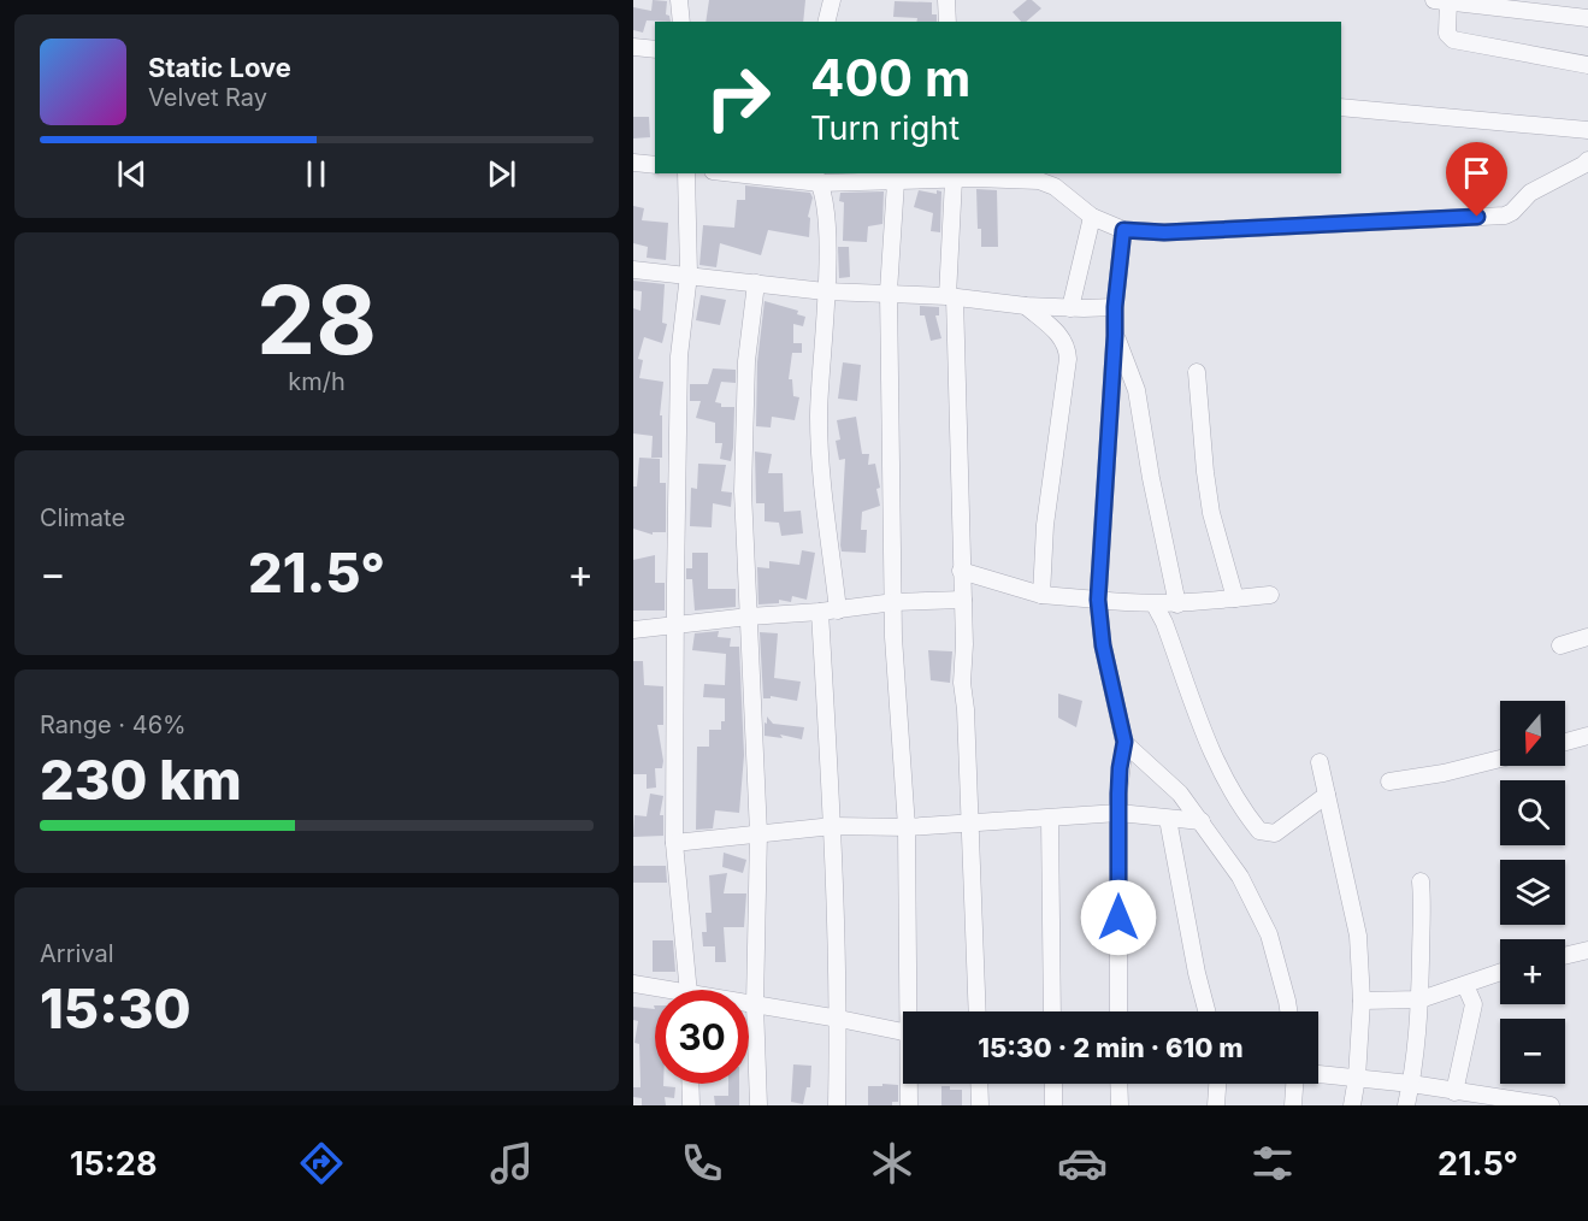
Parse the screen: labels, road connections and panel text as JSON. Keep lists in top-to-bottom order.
{
  "north": "bottom",
  "page": {
    "turn": ["400 m", "Turn right"],
    "song": ["Static Love", "Velvet Ray"],
    "tile": [
      ["28", "km/h"],
      "Climate",
      ["Range · 46%", "230 km"],
      ["Arrival", "15:30"]
    ],
    "heat": ["−", "21.5°", "+"],
    "map_buttons": ["+", "−"],
    "limit": "30",
    "trip": "15:30 · 2 min · 610 m",
    "tabs": ["15:28", "21.5°"]
  }
}
